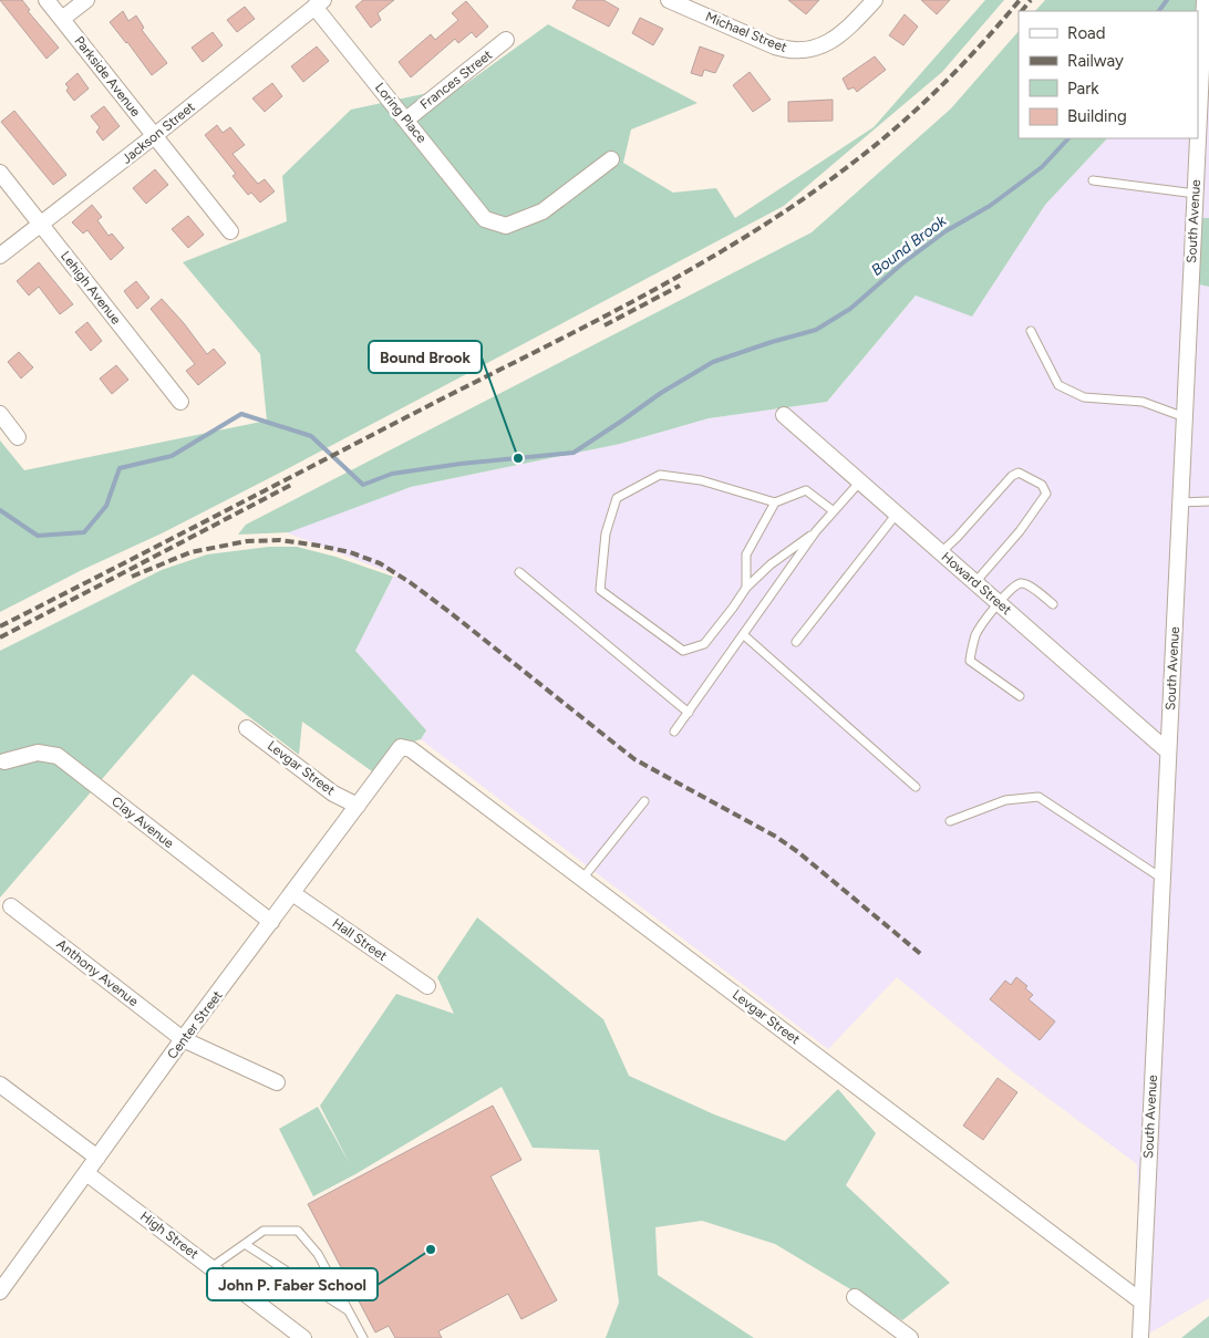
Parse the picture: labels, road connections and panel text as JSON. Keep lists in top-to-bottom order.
{
  "streets": {
    "street": [
      "Michael Street",
      "Parkside Avenue",
      "Frances Street",
      "Loring Place",
      "Jackson Street",
      "South Avenue",
      "Lehigh Avenue",
      "Howard Street",
      "Levgar Street",
      "Clay Avenue",
      "Hall Street",
      "Anthony Avenue",
      "Center Street",
      "High Street"
    ]
  },
  "crossings": [
    ["Parkside Avenue", "Jackson Street"],
    ["Frances Street", "Loring Place"],
    ["Loring Place", "Jackson Street"],
    ["Jackson Street", "Lehigh Avenue"],
    ["South Avenue", "Howard Street"],
    ["South Avenue", "Levgar Street"],
    ["Levgar Street", "Center Street"],
    ["Clay Avenue", "Center Street"],
    ["Hall Street", "Center Street"],
    ["Anthony Avenue", "Center Street"],
    ["Center Street", "High Street"]
  ],
  "water": ["Bound Brook"],
  "places": ["Bound Brook", "John P. Faber School"],
  "legend": [
    "Road",
    "Railway",
    "Park",
    "Building"
  ]
}
